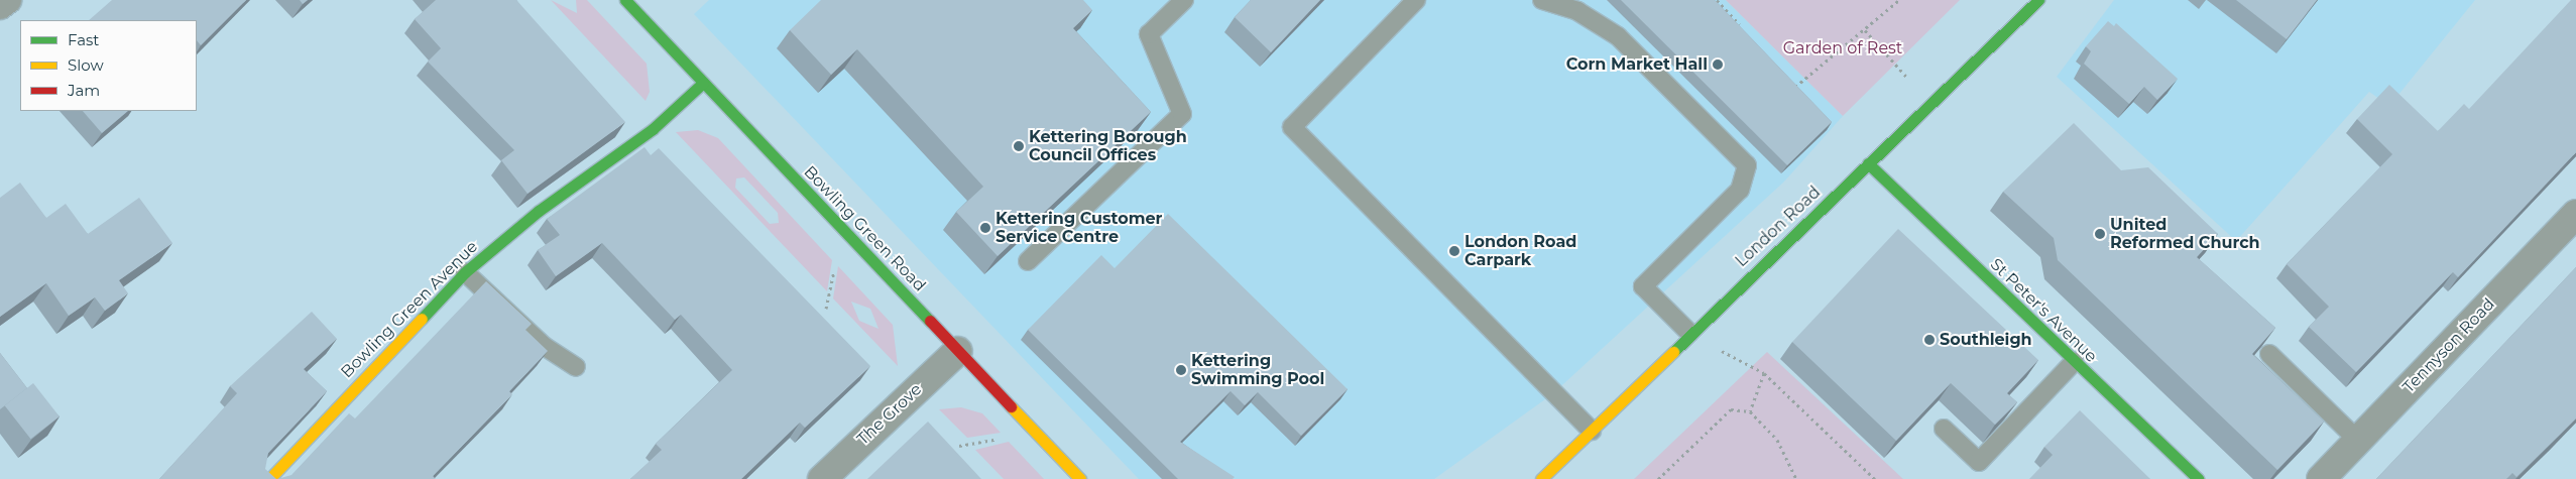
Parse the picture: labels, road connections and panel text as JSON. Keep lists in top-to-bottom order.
{
  "streets": {
    "main road": [
      "London Road",
      "Bowling Green Road",
      "Bowling Green Avenue",
      "St Peter's Avenue"
    ],
    "street": ["Tennyson Road", "The Grove"]
  },
  "crossings": [
    ["London Road", "St Peter's Avenue"],
    ["Bowling Green Road", "Bowling Green Avenue"],
    ["Bowling Green Road", "The Grove"]
  ],
  "parks": ["Garden of Rest"],
  "places": [
    "Corn Market Hall",
    "Kettering Borough Council Offices",
    "Kettering Customer Service Centre",
    "United Reformed Church",
    "London Road Carpark",
    "Southleigh",
    "Kettering Swimming Pool"
  ],
  "legend": ["Fast", "Slow", "Jam"]
}
